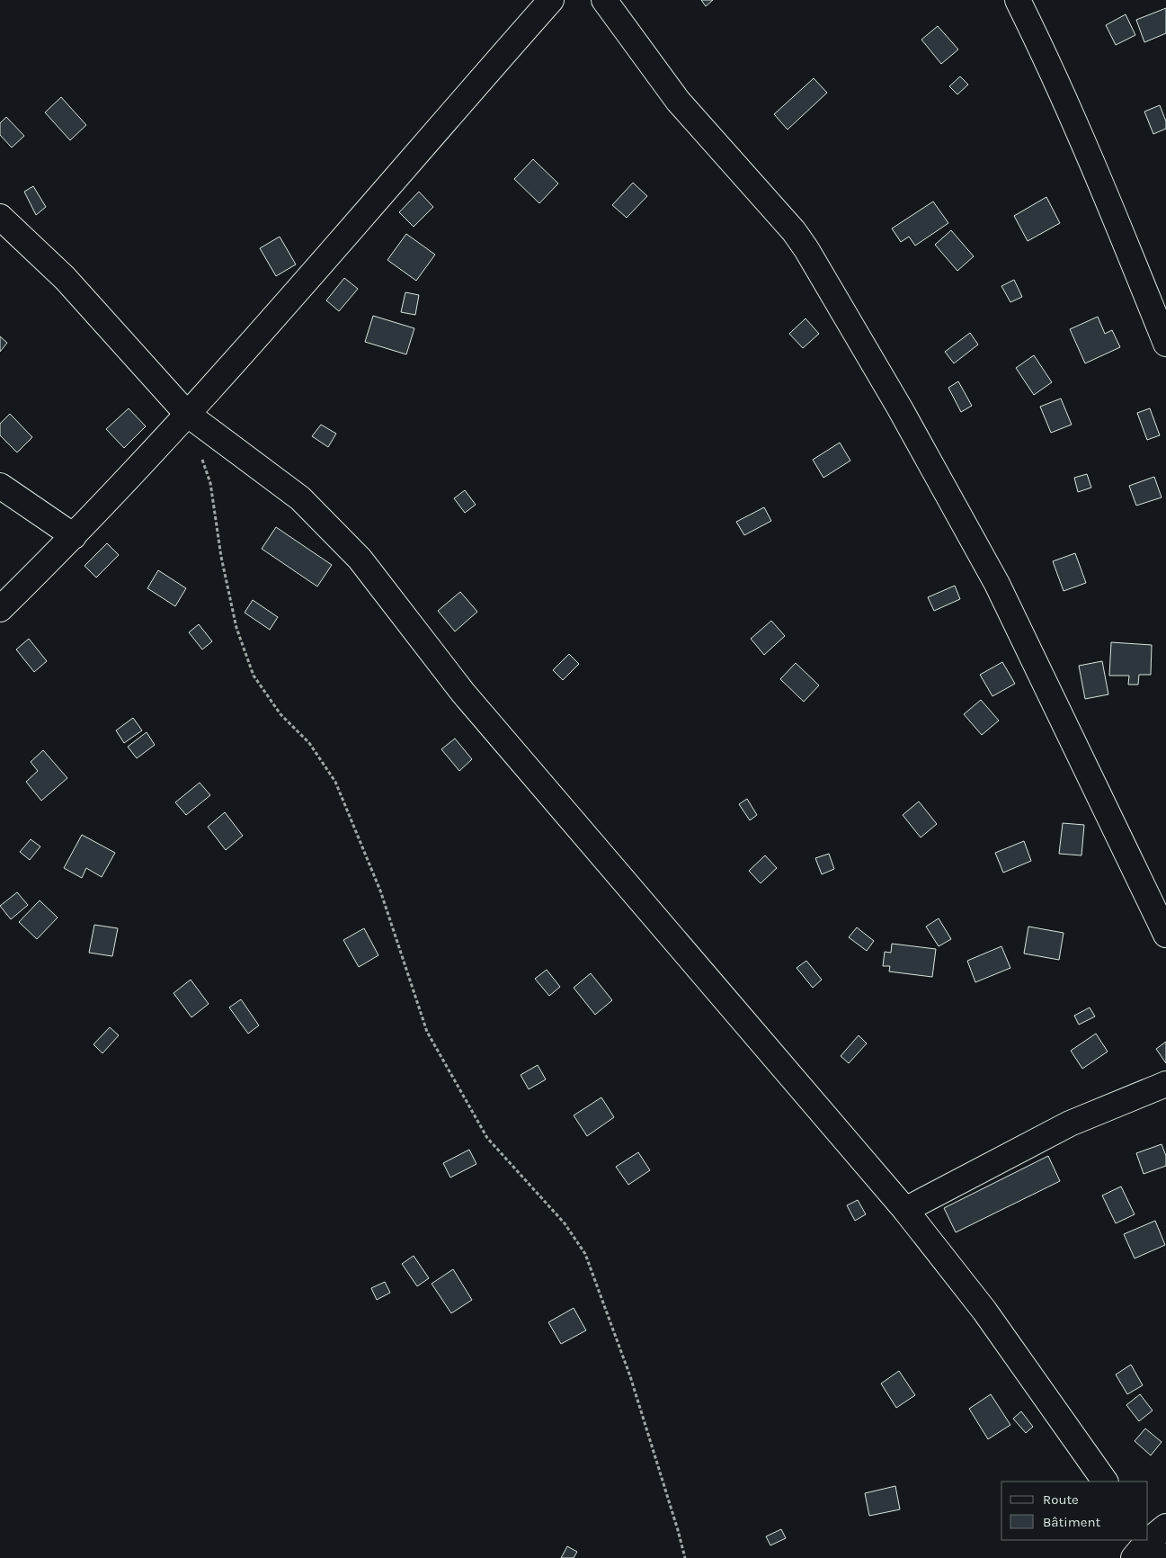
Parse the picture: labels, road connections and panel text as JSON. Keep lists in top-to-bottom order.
{
  "legend": ["Route", "Bâtiment"]
}
